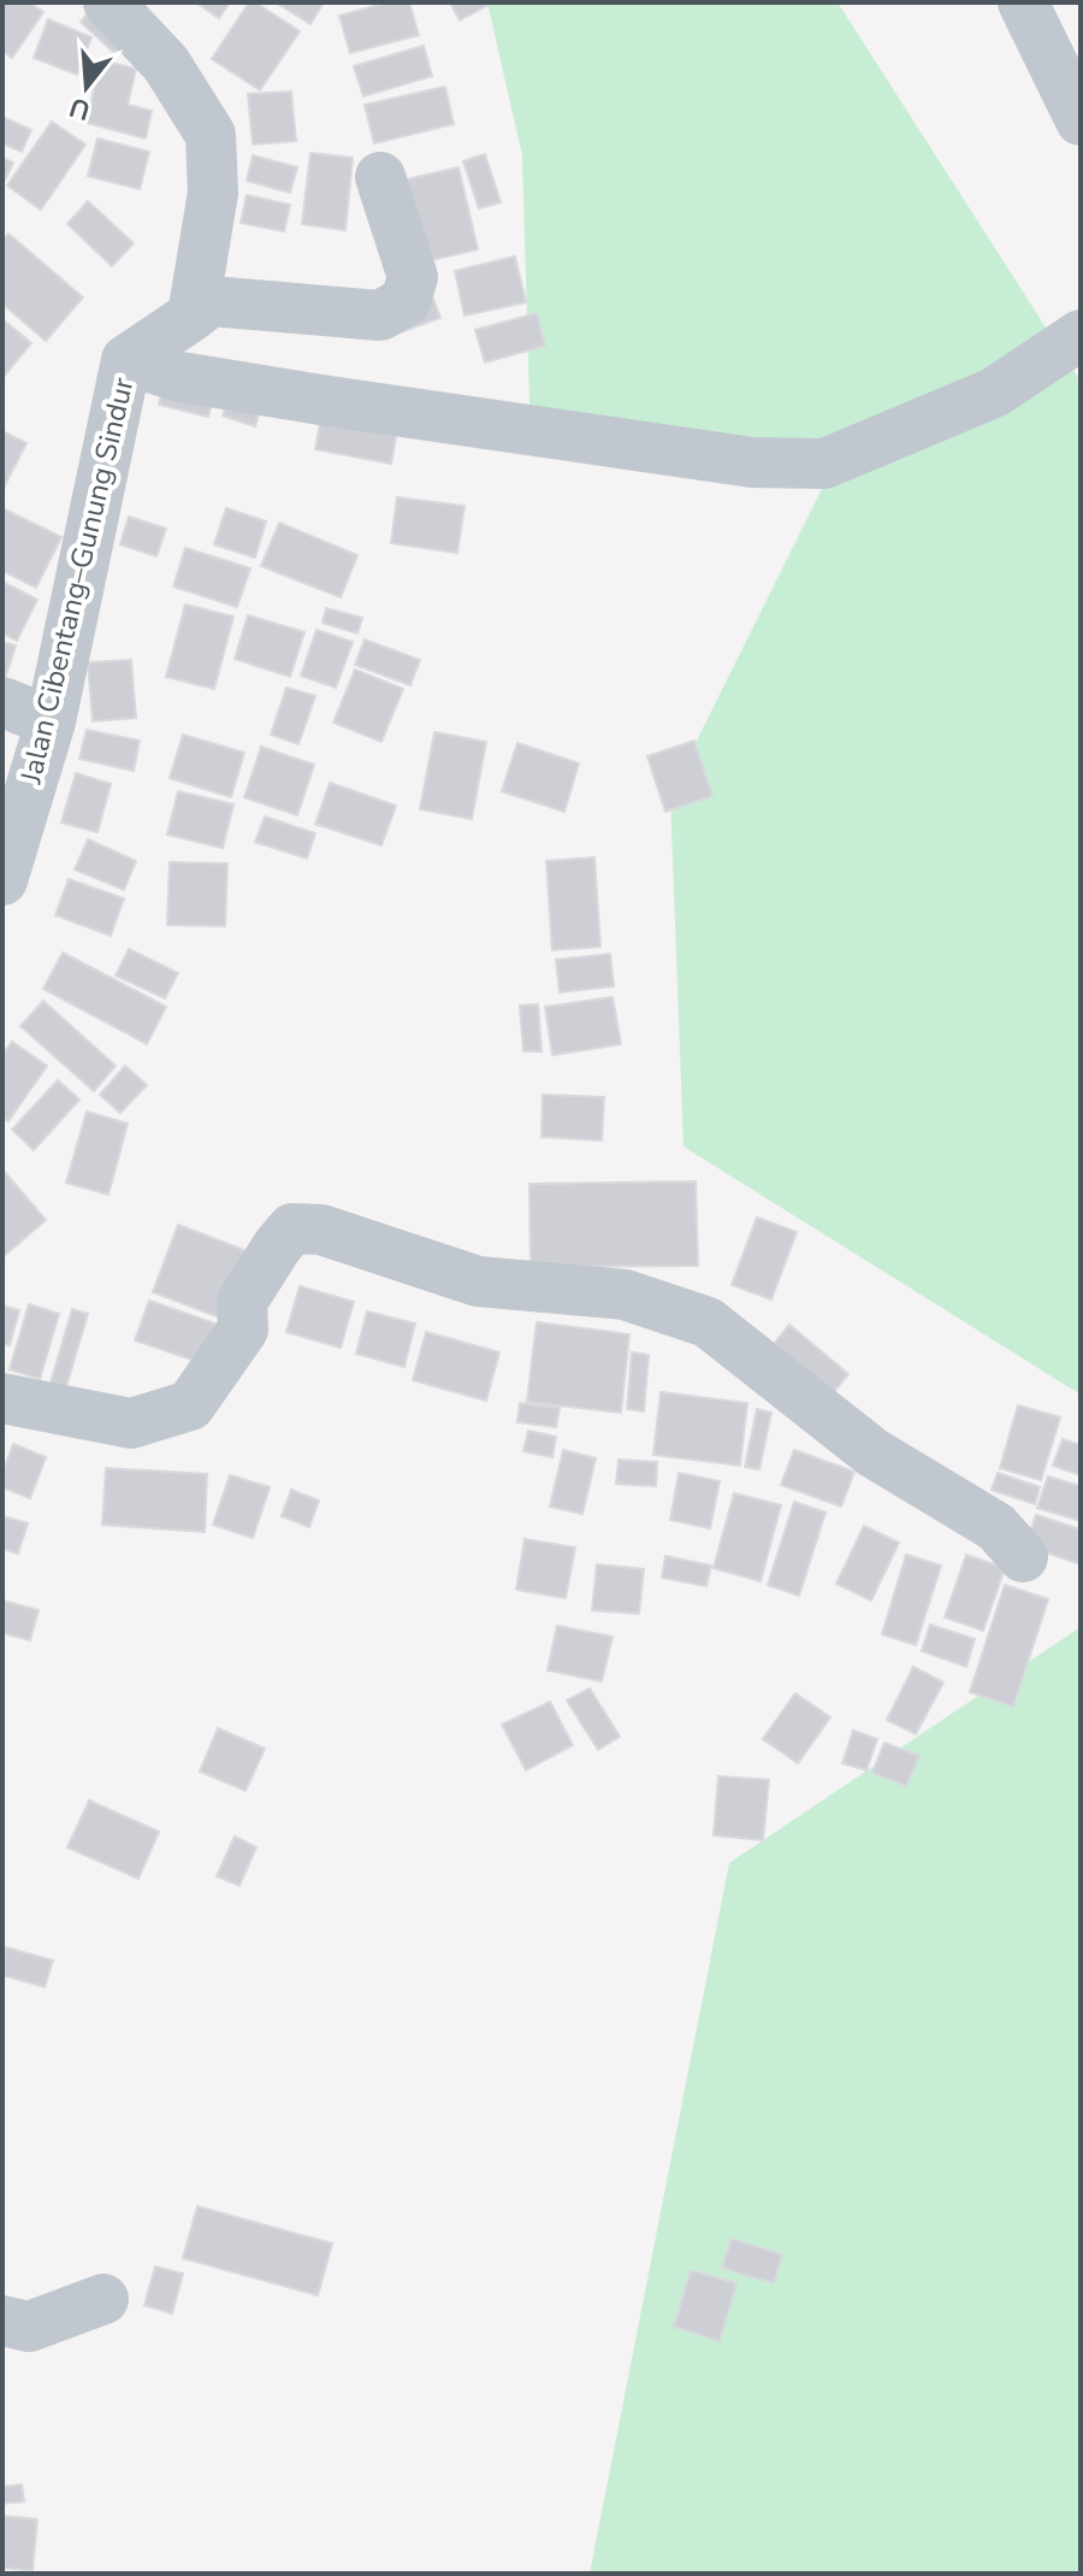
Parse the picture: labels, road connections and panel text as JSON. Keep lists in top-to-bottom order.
{
  "streets": {
    "street": ["Jalan Cibentang–Gunung Sindur"]
  },
  "north": "bottom"
}
